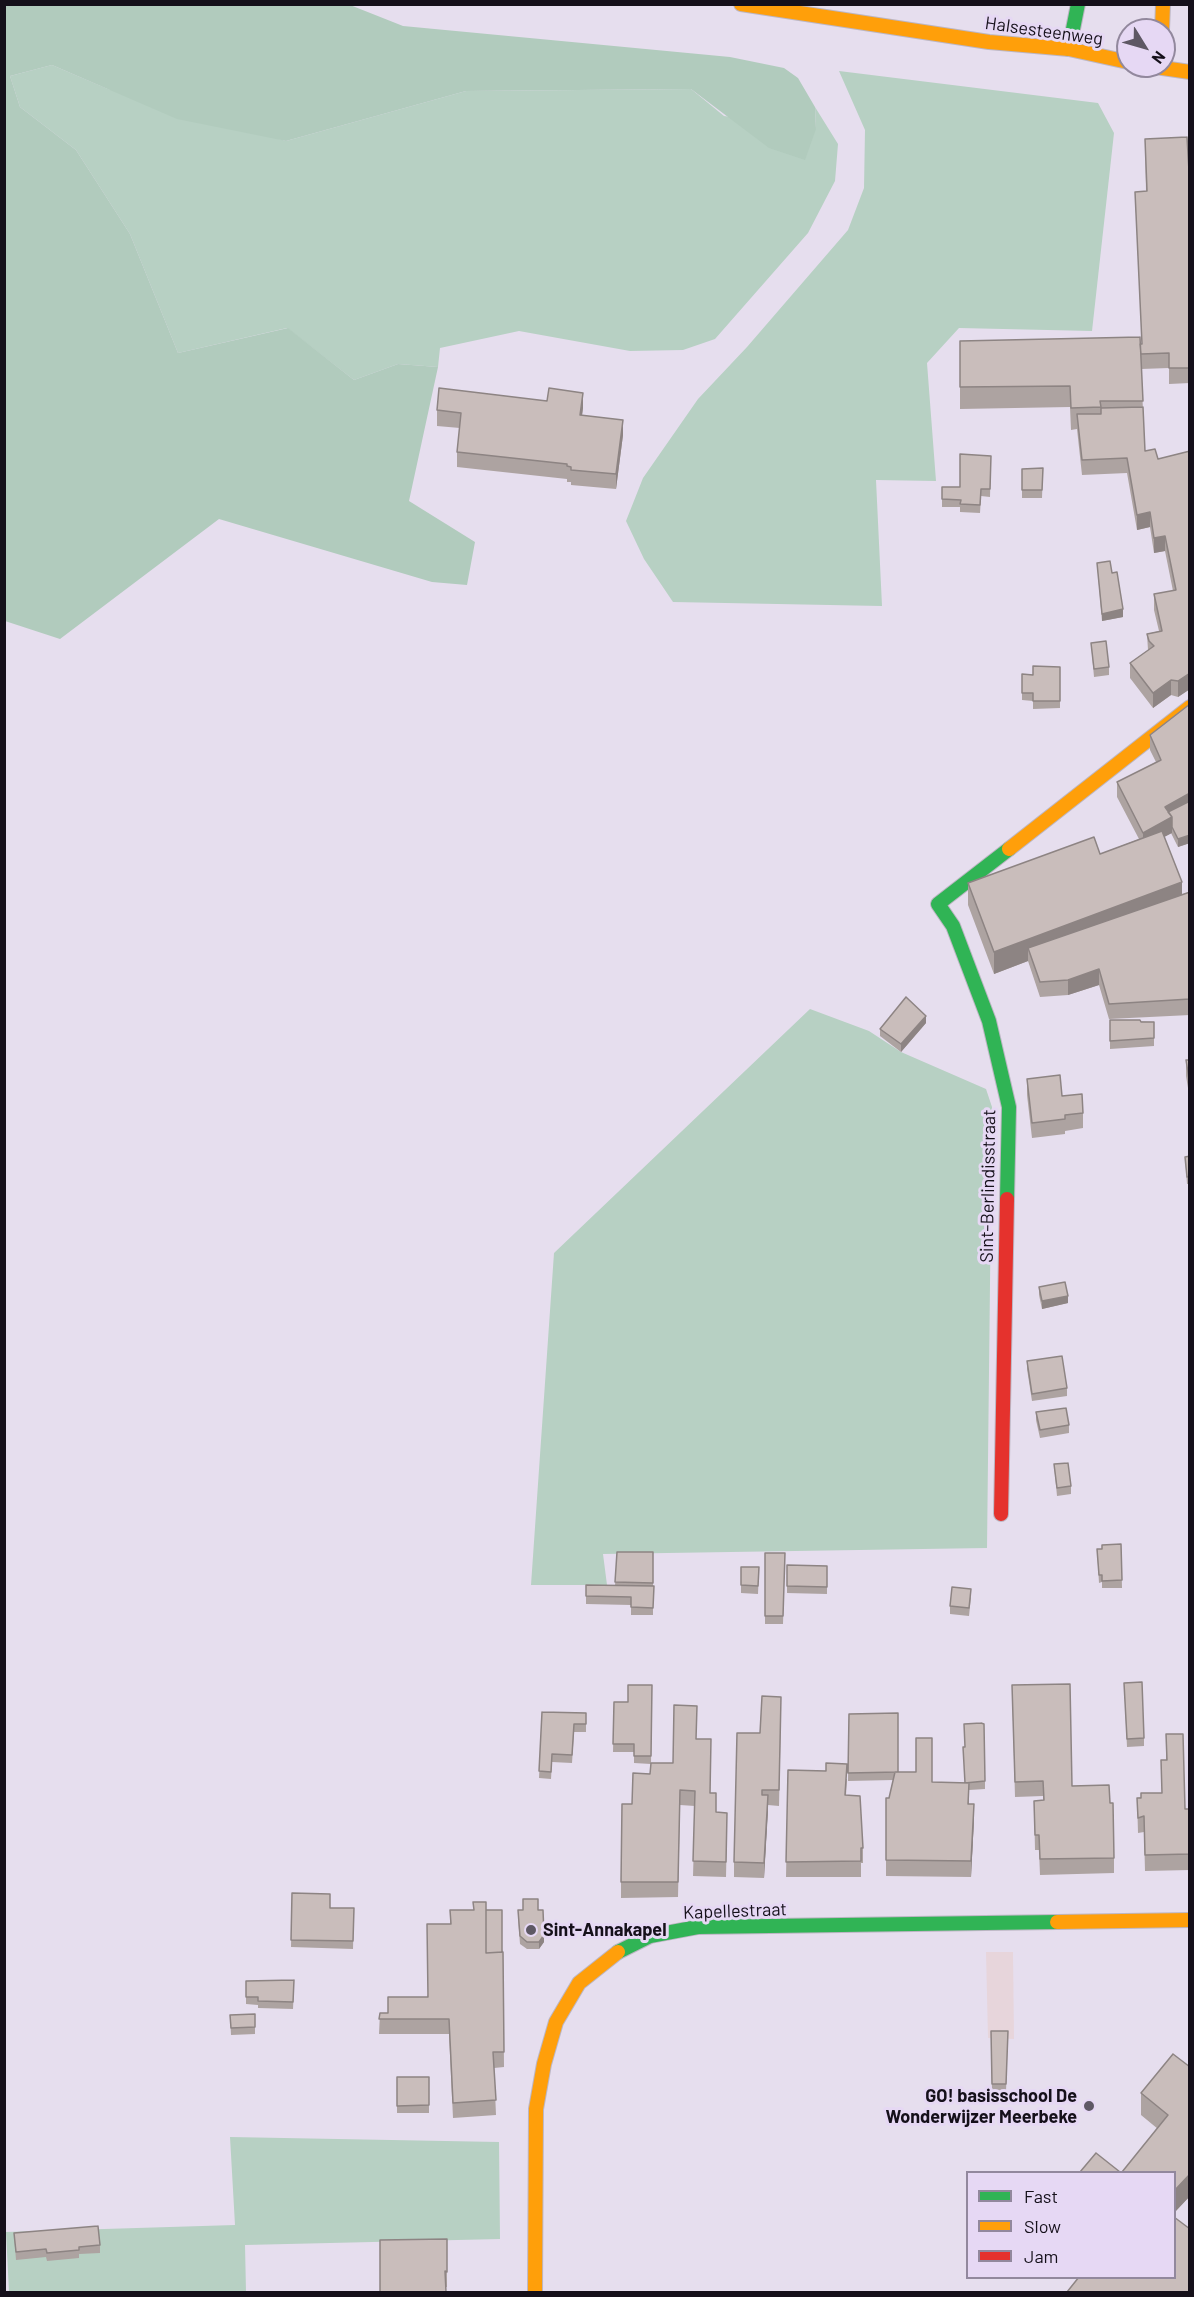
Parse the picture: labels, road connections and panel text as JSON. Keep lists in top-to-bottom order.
{
  "streets": {
    "street": ["Halsesteenweg", "Sint-Berlindisstraat", "Kapellestraat"]
  },
  "places": ["Sint-Annakapel", "GO! basisschool De Wonderwijzer Meerbeke"],
  "legend": ["Fast", "Slow", "Jam"],
  "north": "bottom right"
}
